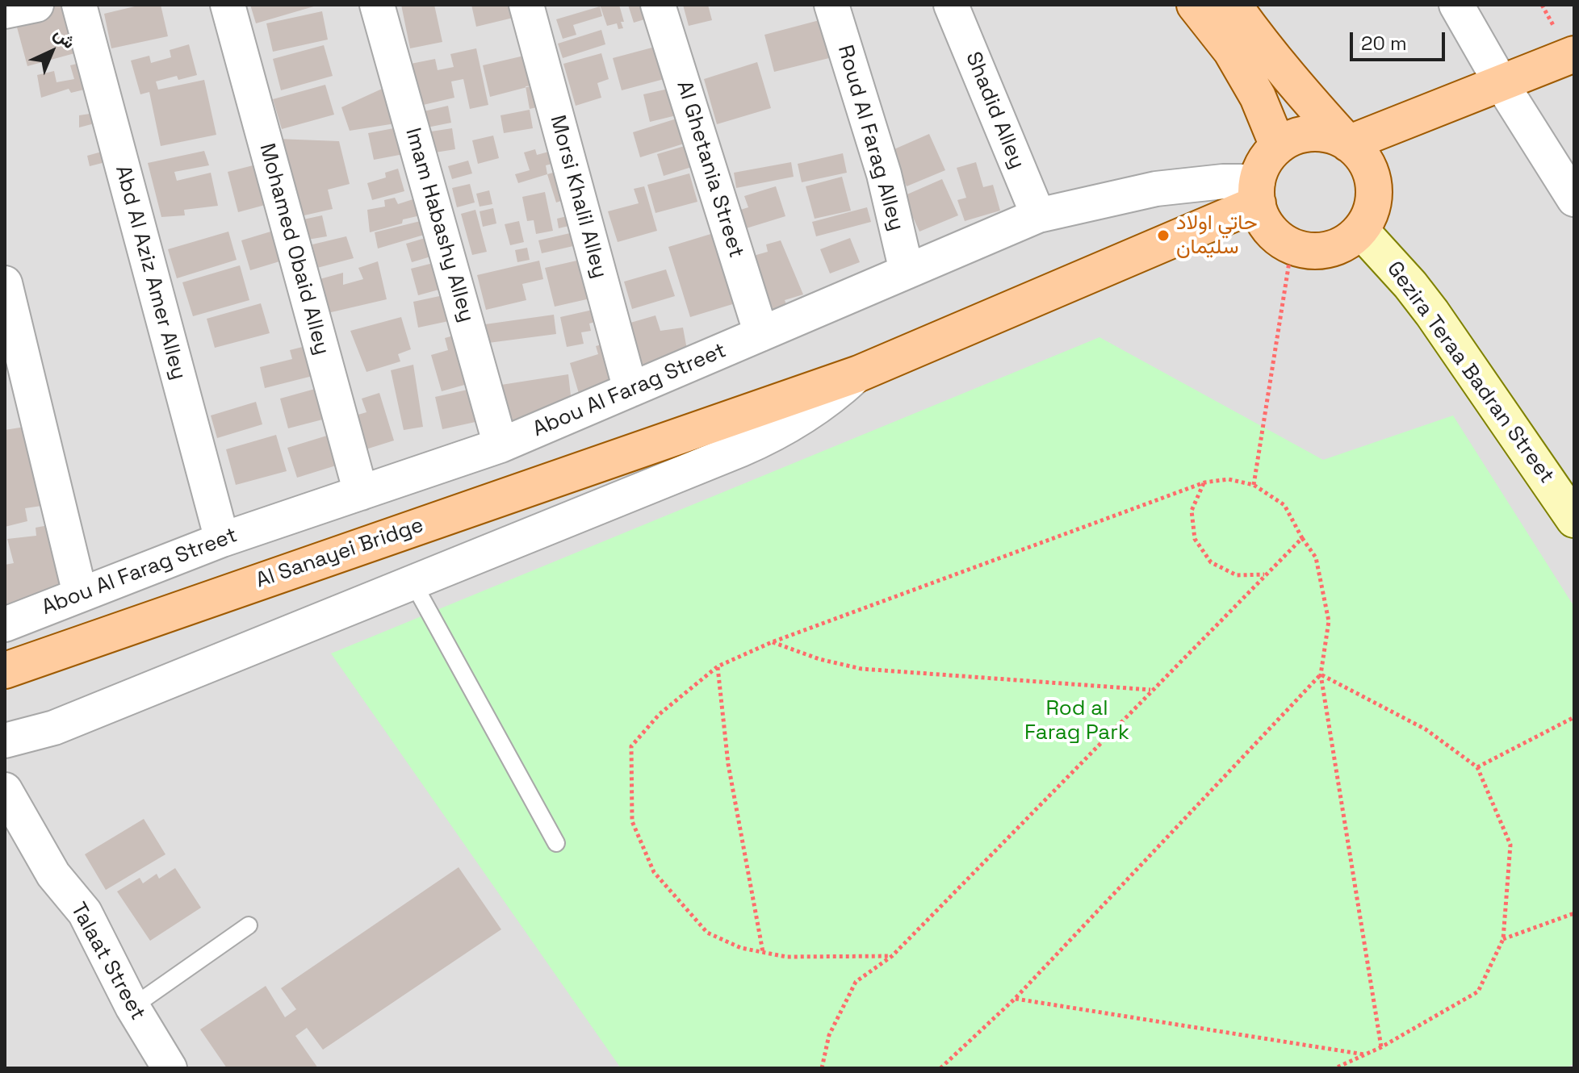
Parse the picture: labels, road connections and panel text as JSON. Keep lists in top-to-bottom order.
{
  "streets": {
    "main road": ["Al Sanayei Bridge"],
    "street": [
      "Shadid Alley",
      "Roud Al Farag Alley",
      "Al Ghetania Street",
      "Morsi Khalil Alley",
      "Imam Habashy Alley",
      "Mohamed Obaid Alley",
      "Abd Al Aziz Amer Alley",
      "Gezira Teraa Badran Street",
      "Abou Al Farag Street",
      "Talaat Street"
    ]
  },
  "crossings": [
    ["Shadid Alley", "Abou Al Farag Street"],
    ["Roud Al Farag Alley", "Abou Al Farag Street"],
    ["Al Ghetania Street", "Abou Al Farag Street"],
    ["Morsi Khalil Alley", "Abou Al Farag Street"],
    ["Imam Habashy Alley", "Abou Al Farag Street"],
    ["Mohamed Obaid Alley", "Abou Al Farag Street"],
    ["Abd Al Aziz Amer Alley", "Abou Al Farag Street"],
    ["Gezira Teraa Badran Street", "Abou Al Farag Street"]
  ],
  "parks": ["Rod al Farag Park"],
  "places": ["حاتي اولاد سليمان"],
  "scale_bar": "20 m",
  "north": "top right"
}
